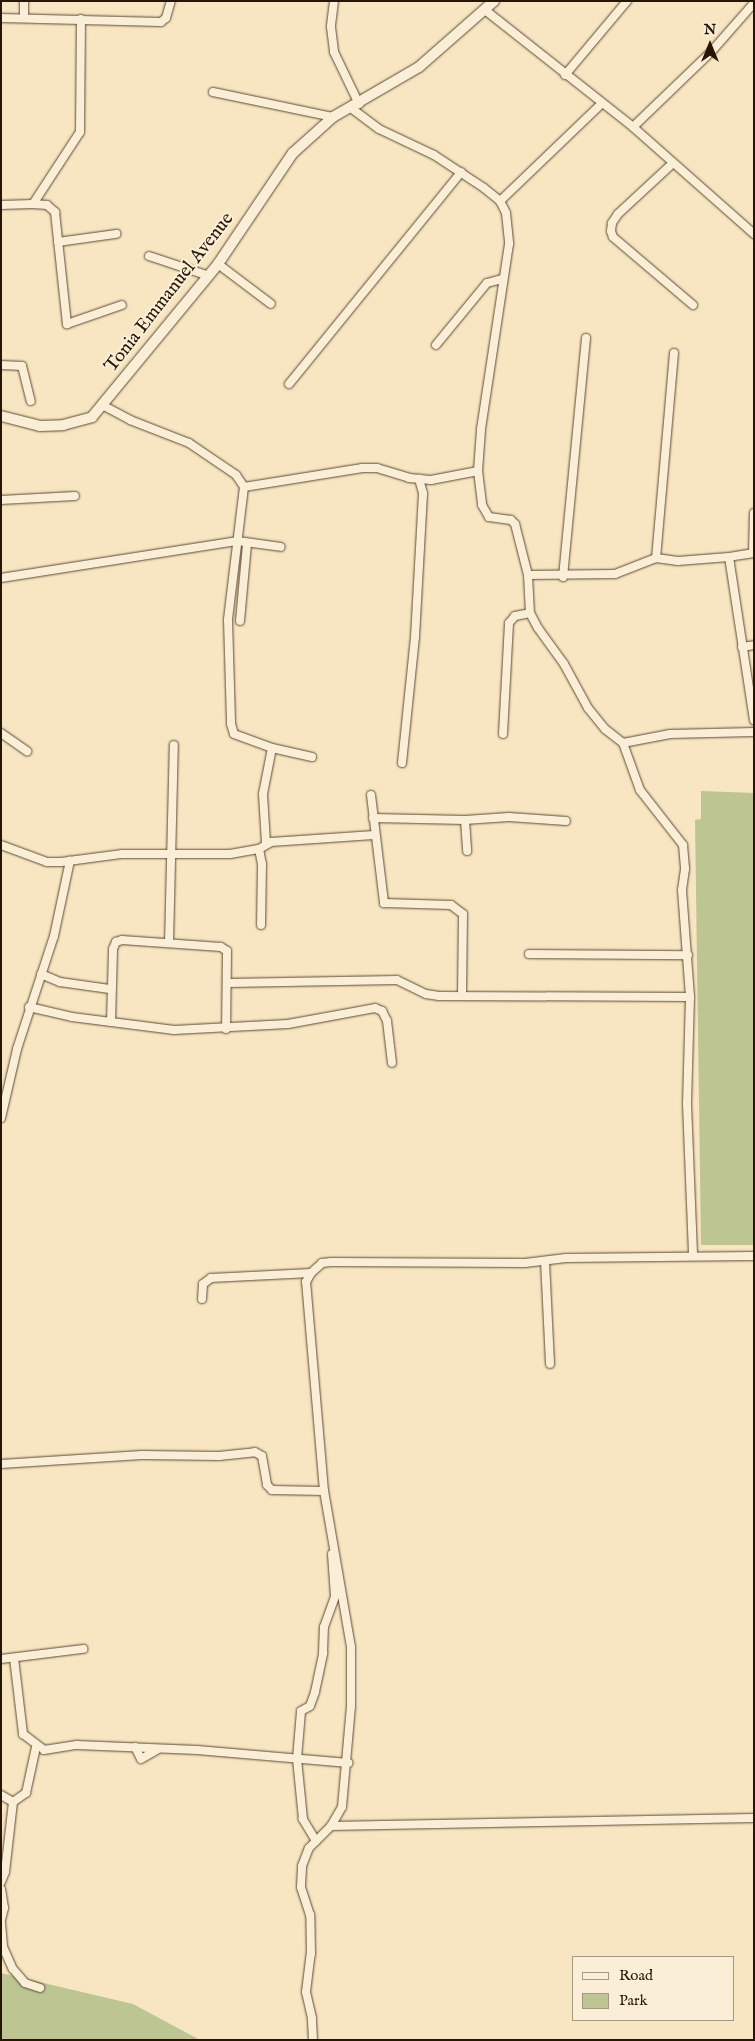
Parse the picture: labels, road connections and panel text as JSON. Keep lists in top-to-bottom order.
{
  "streets": {
    "street": ["Tonia Emmanuel Avenue"]
  },
  "legend": ["Road", "Park"],
  "north": "top"
}
